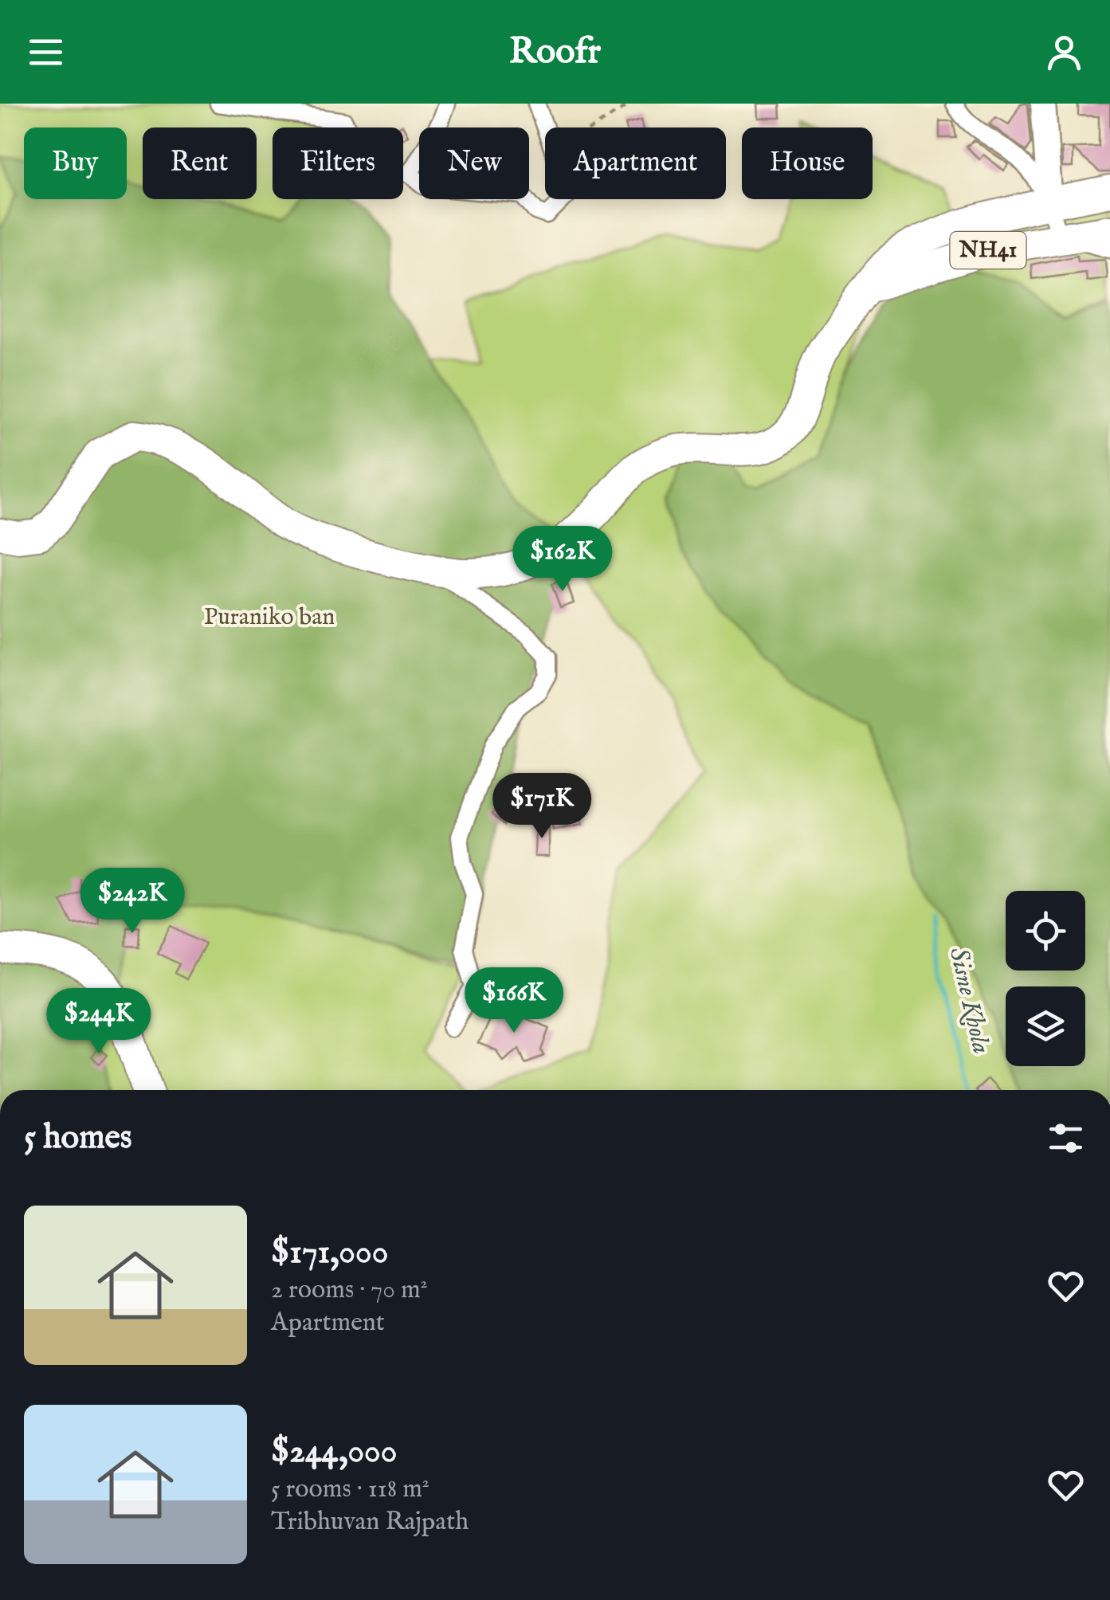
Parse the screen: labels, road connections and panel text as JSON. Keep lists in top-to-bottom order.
{
  "streets": {
    "highway": ["NH41"]
  },
  "water": ["Sisne Khola"],
  "parks": ["Puraniko ban"],
  "page": {
    "header": "Roofr",
    "chip": [
      "Buy",
      "Rent",
      "Filters",
      "New",
      "Apartment",
      "House"
    ],
    "price": [
      "$162K",
      "$171K",
      "$242K",
      "$166K",
      "$244K"
    ],
    "heading": "5 homes",
    "list": [
      {
        "name": "$171,000",
        "note": "2 rooms · 70 m² · Apartment"
      },
      {
        "name": "$244,000",
        "note": "5 rooms · 118 m² · Tribhuvan Rajpath"
      }
    ]
  }
}
